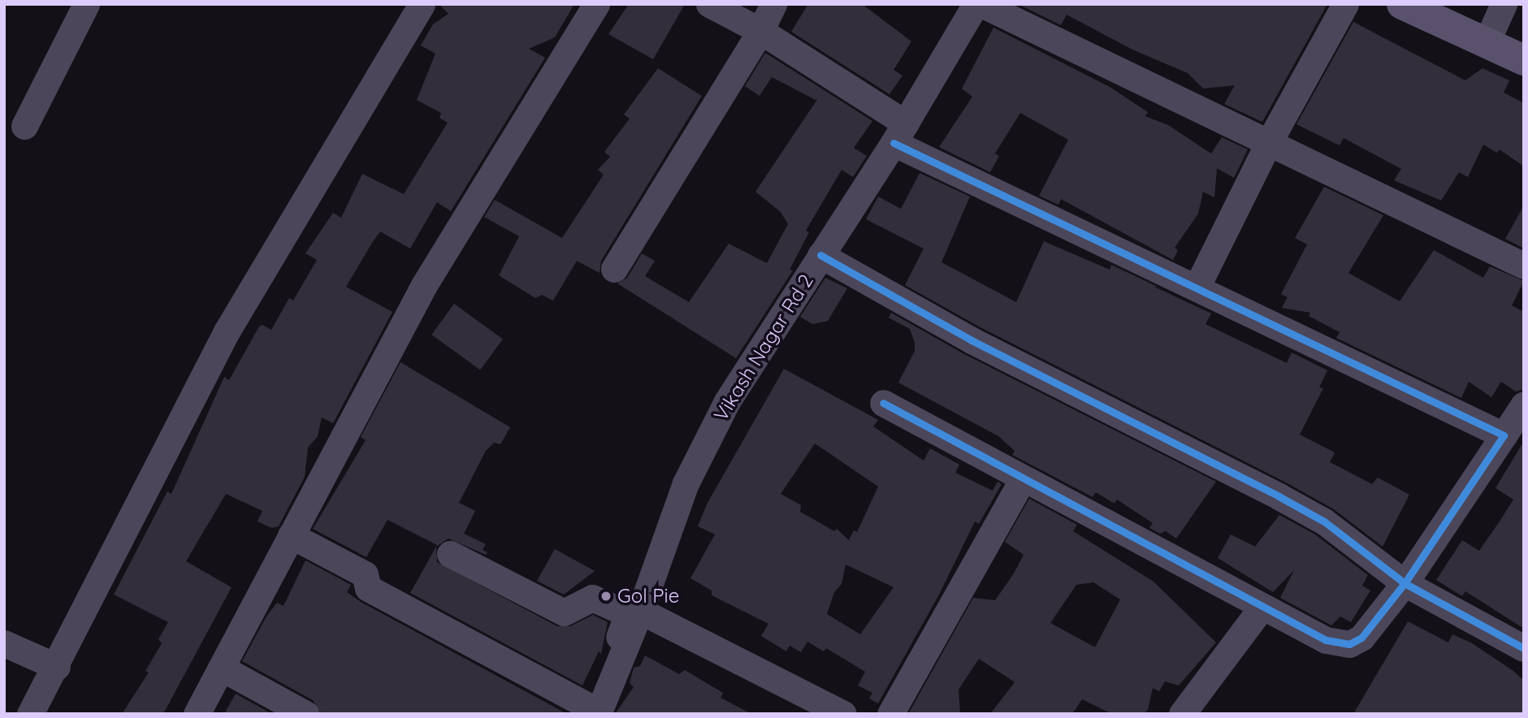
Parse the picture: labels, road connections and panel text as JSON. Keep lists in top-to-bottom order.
{
  "streets": {
    "street": ["Vikash Nagar Rd 2"]
  },
  "places": ["Gol Pie"]
}
